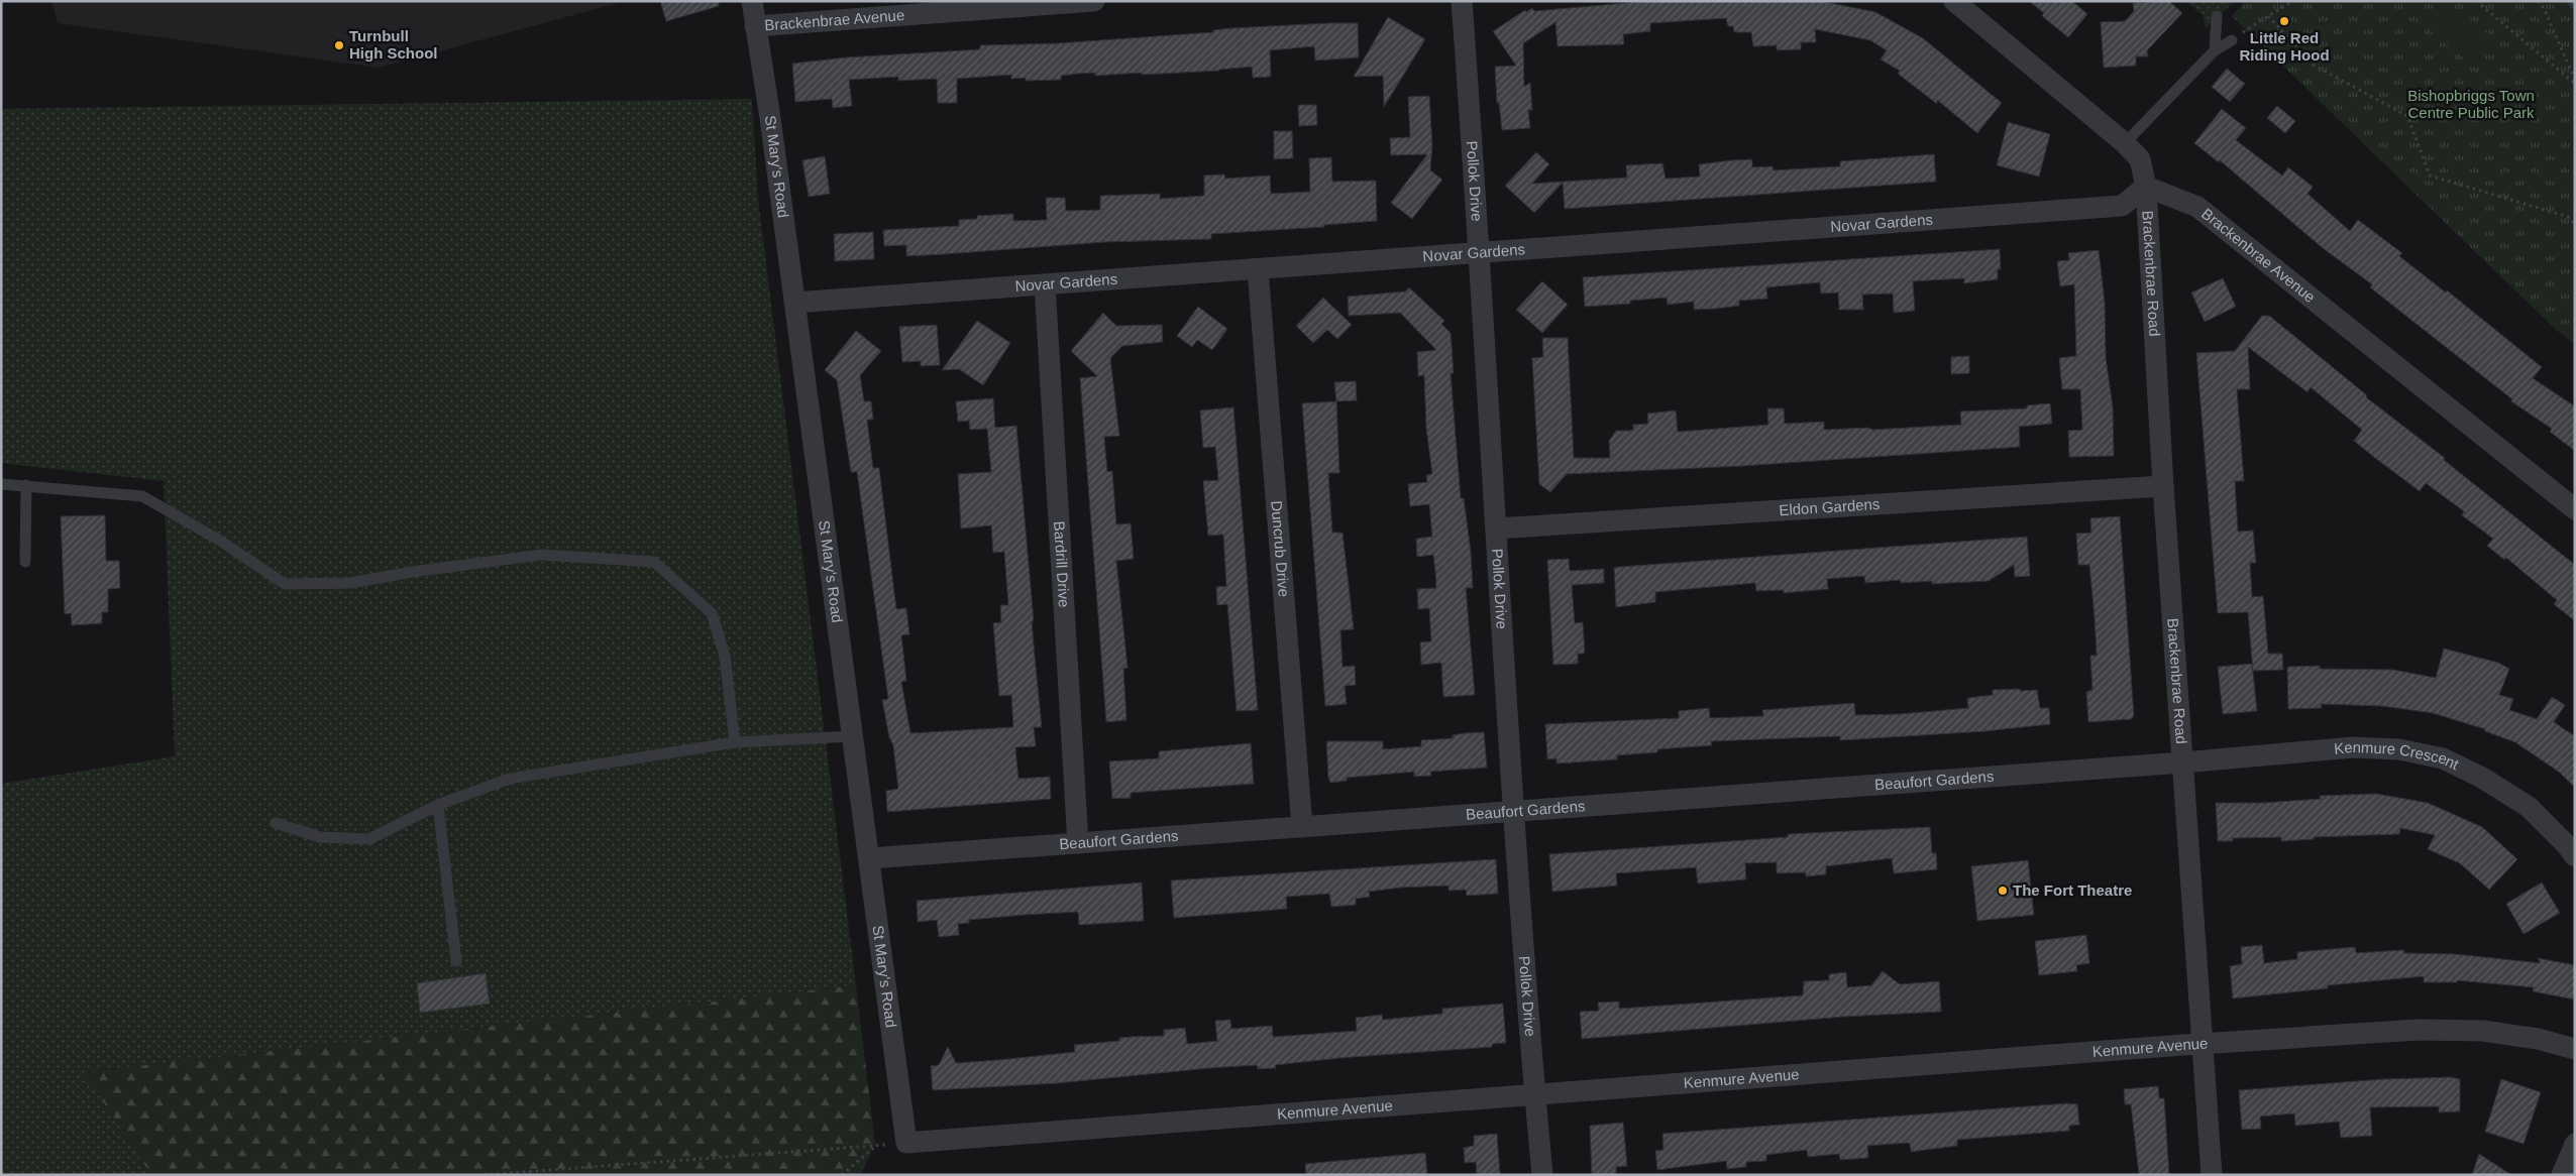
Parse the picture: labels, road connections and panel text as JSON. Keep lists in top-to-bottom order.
{
  "streets": {
    "street": [
      "Brackenbrae Avenue",
      "St Mary's Road",
      "Pollok Drive",
      "Novar Gardens",
      "Brackenbrae Road",
      "Eldon Gardens",
      "Duncrub Drive",
      "Bardrill Drive",
      "Kenmure Crescent",
      "Beaufort Gardens",
      "Kenmure Avenue"
    ]
  },
  "crossings": [
    ["Brackenbrae Avenue", "St Mary's Road"],
    ["Brackenbrae Avenue", "Novar Gardens"],
    ["Brackenbrae Avenue", "Brackenbrae Road"],
    ["St Mary's Road", "Novar Gardens"],
    ["St Mary's Road", "Beaufort Gardens"],
    ["St Mary's Road", "Kenmure Avenue"],
    ["Pollok Drive", "Novar Gardens"],
    ["Pollok Drive", "Eldon Gardens"],
    ["Pollok Drive", "Beaufort Gardens"],
    ["Pollok Drive", "Kenmure Avenue"],
    ["Novar Gardens", "Brackenbrae Road"],
    ["Novar Gardens", "Duncrub Drive"],
    ["Novar Gardens", "Bardrill Drive"],
    ["Brackenbrae Road", "Eldon Gardens"],
    ["Brackenbrae Road", "Kenmure Crescent"],
    ["Brackenbrae Road", "Beaufort Gardens"],
    ["Brackenbrae Road", "Kenmure Avenue"],
    ["Duncrub Drive", "Beaufort Gardens"],
    ["Bardrill Drive", "Beaufort Gardens"],
    ["Kenmure Crescent", "Beaufort Gardens"]
  ],
  "parks": ["Bishopbriggs Town Centre Public Park"],
  "places": ["Little Red Riding Hood", "Turnbull High School", "The Fort Theatre"]
}
